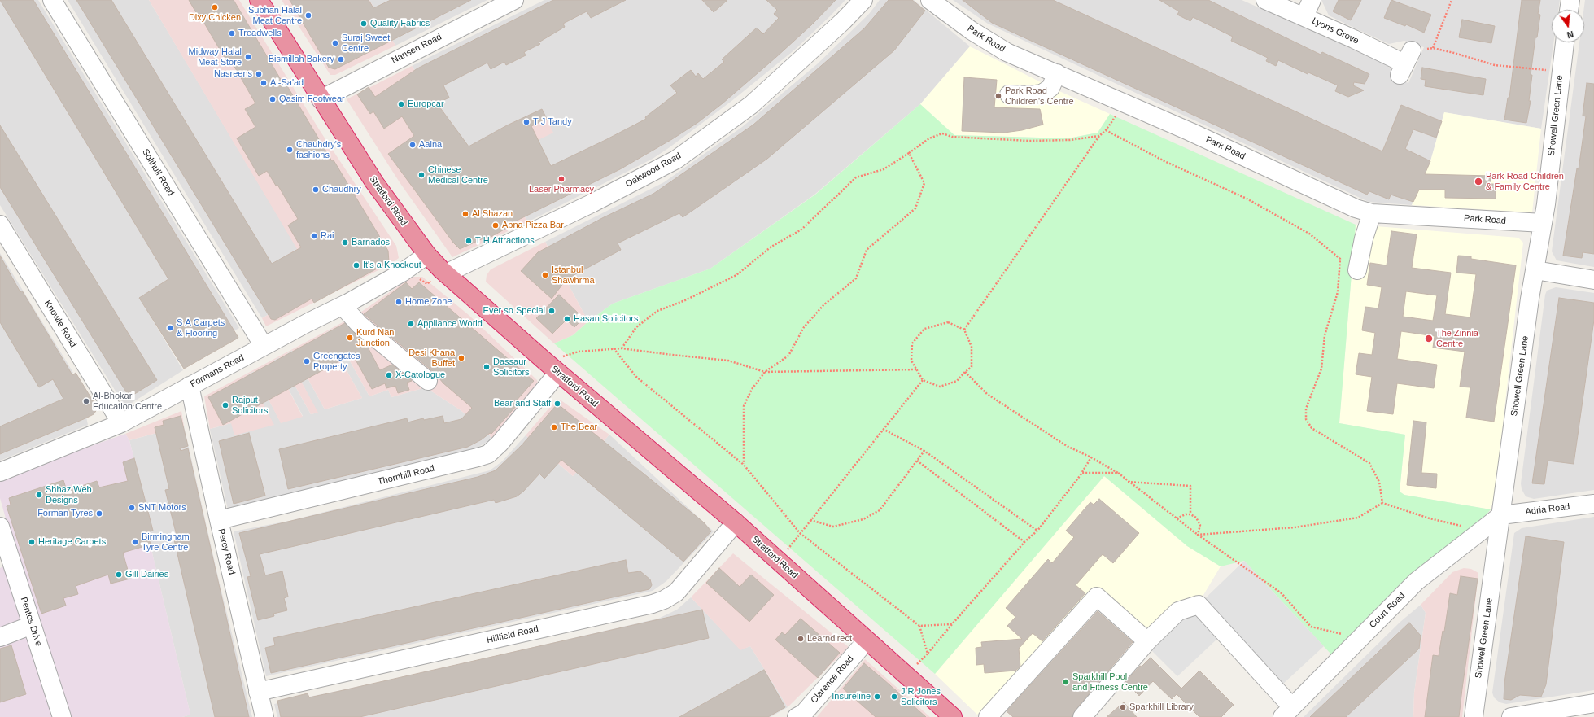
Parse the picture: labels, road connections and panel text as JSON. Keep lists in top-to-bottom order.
{
  "streets": {
    "highway": ["Stratford Road"],
    "street": [
      "Lyons Grove",
      "Park Road",
      "Nansen Road",
      "Showell Green Lane",
      "Oakwood Road",
      "Solihull Road",
      "Knowle Road",
      "Formans Road",
      "Thornhill Road",
      "Adria Road",
      "Percy Road",
      "Court Road",
      "Pentos Drive",
      "Hillfield Road",
      "Clarence Road"
    ]
  },
  "crossings": [
    ["Park Road", "Showell Green Lane"],
    ["Nansen Road", "Stratford Road"],
    ["Showell Green Lane", "Adria Road"],
    ["Showell Green Lane", "Court Road"],
    ["Oakwood Road", "Stratford Road"],
    ["Solihull Road", "Formans Road"],
    ["Stratford Road", "Formans Road"],
    ["Stratford Road", "Thornhill Road"],
    ["Stratford Road", "Hillfield Road"],
    ["Stratford Road", "Clarence Road"],
    ["Knowle Road", "Formans Road"],
    ["Formans Road", "Percy Road"],
    ["Thornhill Road", "Percy Road"],
    ["Adria Road", "Court Road"],
    ["Percy Road", "Hillfield Road"]
  ],
  "places": [
    "Dixy Chicken",
    "Subhan Halal Meat Centre",
    "Quality Fabrics",
    "Treadwells",
    "Suraj Sweet Centre",
    "Midway Halal Meat Store",
    "Bismillah Bakery",
    "Nasreens",
    "Al-Sa'ad",
    "Park Road Children's Centre",
    "Qasim Footwear",
    "Europcar",
    "T J Tandy",
    "Aaina",
    "Chauhdry's fashions",
    "Chinese Medical Centre",
    "Laser Pharmacy",
    "Park Road Children & Family Centre",
    "Chaudhry",
    "Al Shazan",
    "Apna Pizza Bar",
    "Rai",
    "T H Attractions",
    "Barnados",
    "It's a Knockout",
    "Istanbul Shawhrma",
    "Home Zone",
    "Ever so Special",
    "Hasan Solicitors",
    "Appliance World",
    "S A Carpets & Flooring",
    "Kurd Nan Junction",
    "The Zinnia Centre",
    "Desi Khana Buffet",
    "Greengates Property",
    "Dassaur Solicitors",
    "X-Catologue",
    "Al-Bhokari Education Centre",
    "Bear and Staff",
    "Rajput Solicitors",
    "The Bear",
    "Shhaz Web Designs",
    "SNT Motors",
    "Forman Tyres",
    "Heritage Carpets",
    "Birmingham Tyre Centre",
    "Gill Dairies",
    "Learndirect",
    "Sparkhill Pool and Fitness Centre",
    "Insureline",
    "J R Jones Solicitors",
    "Sparkhill Library"
  ],
  "north": "bottom"
}
